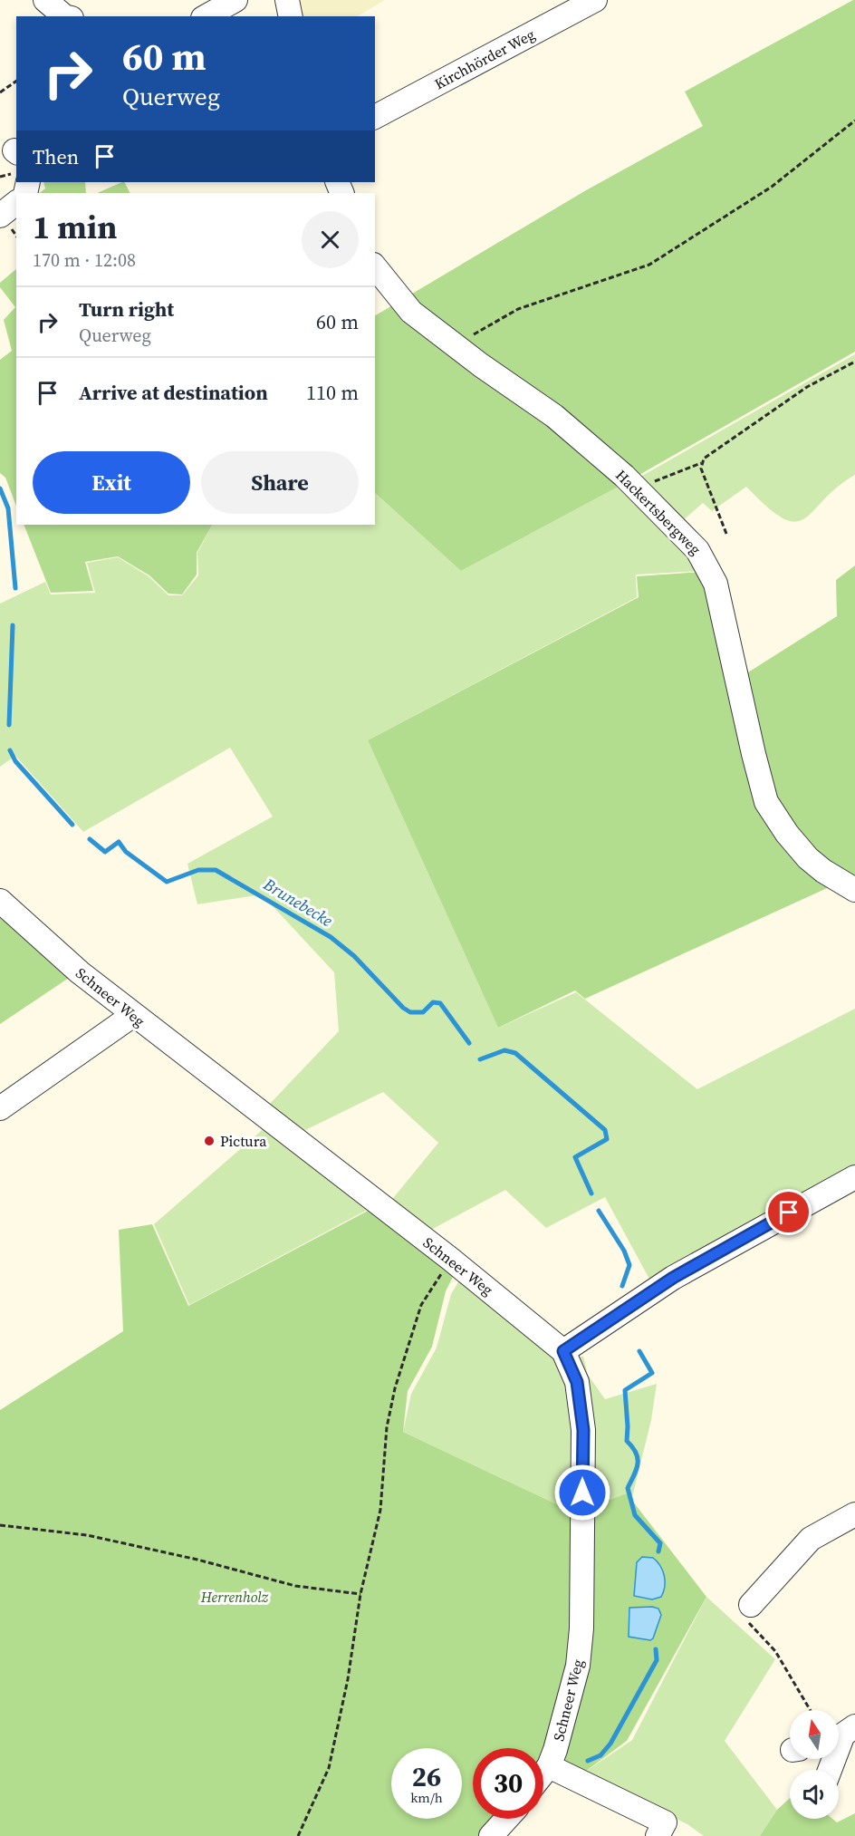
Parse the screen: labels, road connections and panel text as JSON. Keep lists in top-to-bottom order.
{
  "streets": {
    "street": ["Kirchhörder Weg", "Hackertsbergweg", "Schneer Weg"]
  },
  "water": ["Brunebecke"],
  "parks": ["Herrenholz"],
  "places": ["Pictura"],
  "north": "top",
  "page": {
    "turn": ["60 m", "Querweg"],
    "then": "Then",
    "heading": ["1 min", "170 m · 12:08"],
    "list": [
      {
        "name": "Turn right",
        "note": "Querweg",
        "value": "60 m"
      },
      {
        "name": "Arrive at destination",
        "value": "110 m"
      }
    ],
    "buttons": ["Exit", "Share"],
    "speed": "26 km/h",
    "limit": "30"
  }
}
